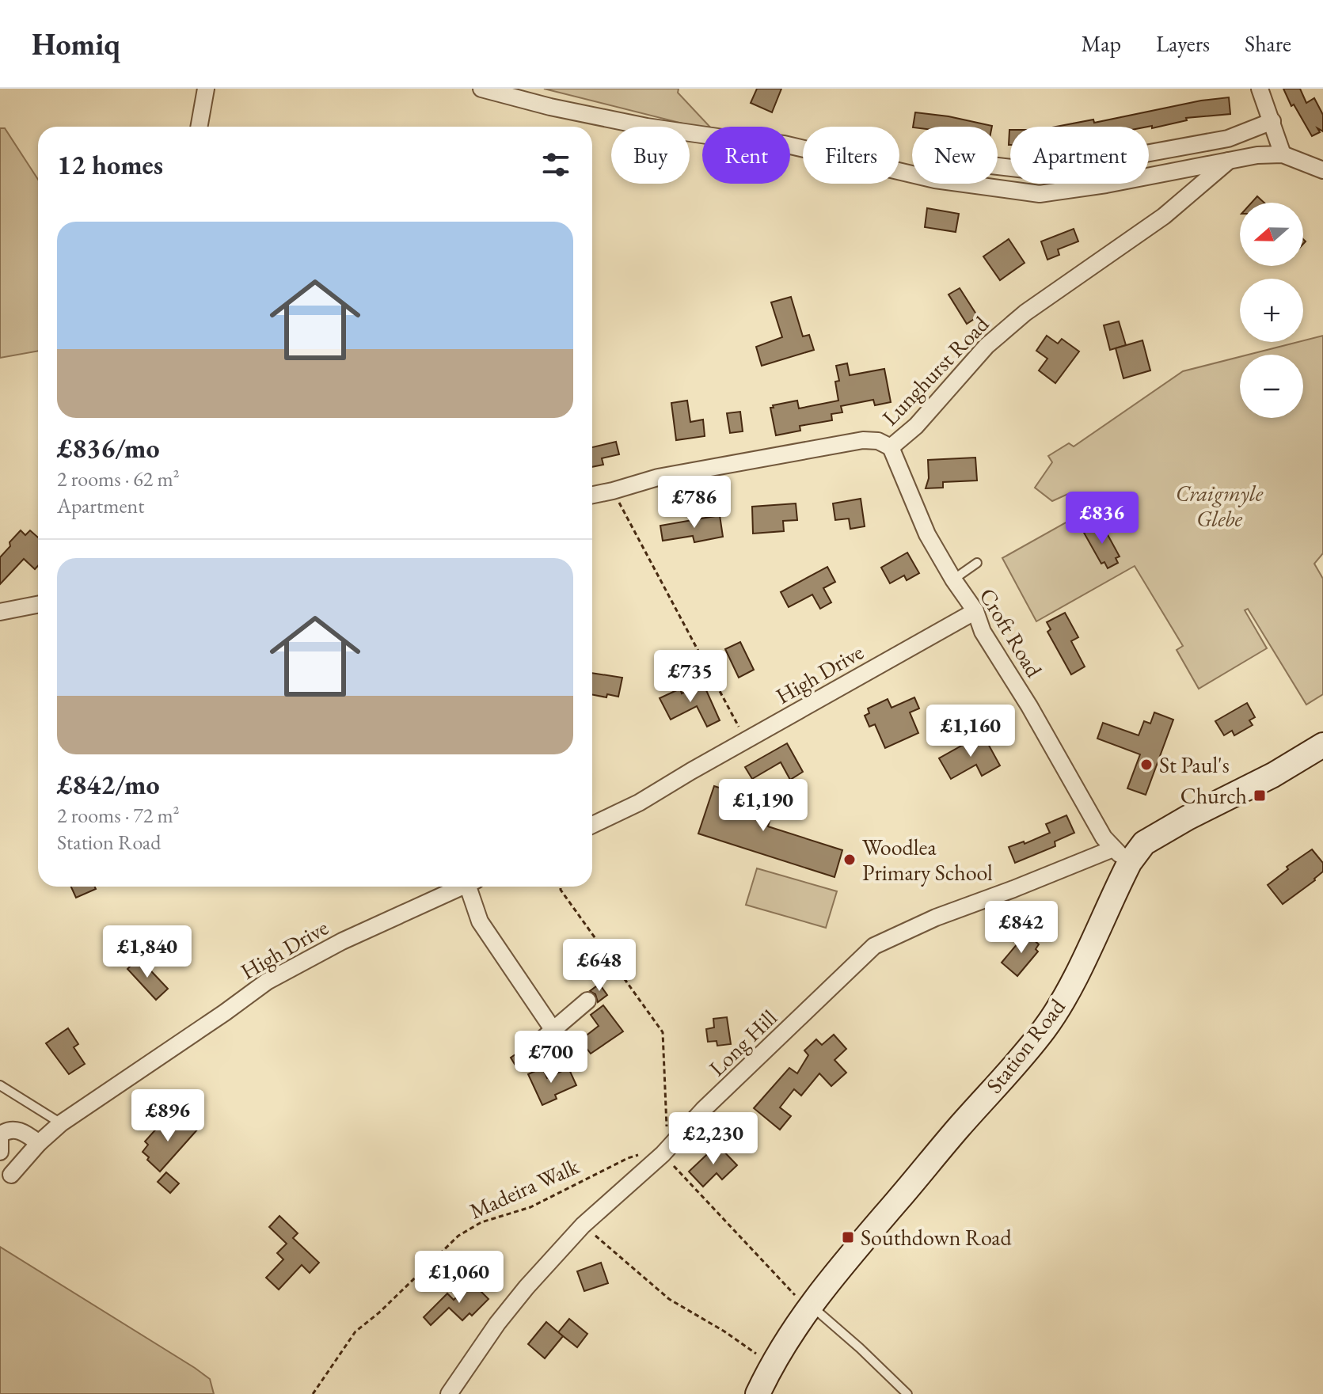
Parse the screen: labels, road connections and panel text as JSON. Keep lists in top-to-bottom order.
{
  "streets": {
    "street": [
      "Lunghurst Road",
      "Croft Road",
      "High Drive",
      "Long Hill",
      "Station Road"
    ],
    "path": ["Madeira Walk"]
  },
  "crossings": [
    ["Lunghurst Road", "Croft Road"],
    ["Croft Road", "High Drive"],
    ["Croft Road", "Long Hill"],
    ["Croft Road", "Station Road"],
    ["Long Hill", "Station Road"],
    ["Long Hill", "Madeira Walk"]
  ],
  "parks": ["Craigmyle Glebe"],
  "places": {
    "other": ["St Paul's", "Woodlea Primary School"],
    "transit": ["Church", "Southdown Road"]
  },
  "north": "left",
  "page": {
    "header": "Homiq",
    "nav": ["Map", "Layers", "Share"],
    "chip": [
      "Buy",
      "Rent",
      "Filters",
      "New",
      "Apartment"
    ],
    "heading": "12 homes",
    "map_buttons": ["+", "−"],
    "list": [
      {
        "name": "£836/mo",
        "note": "2 rooms · 62 m² · Apartment"
      },
      {
        "name": "£842/mo",
        "note": "2 rooms · 72 m² · Station Road"
      }
    ],
    "price": [
      "£786",
      "£836",
      "£735",
      "£1,160",
      "£1,190",
      "£842",
      "£1,840",
      "£648",
      "£700",
      "£896",
      "£2,230",
      "£1,060"
    ]
  }
}
